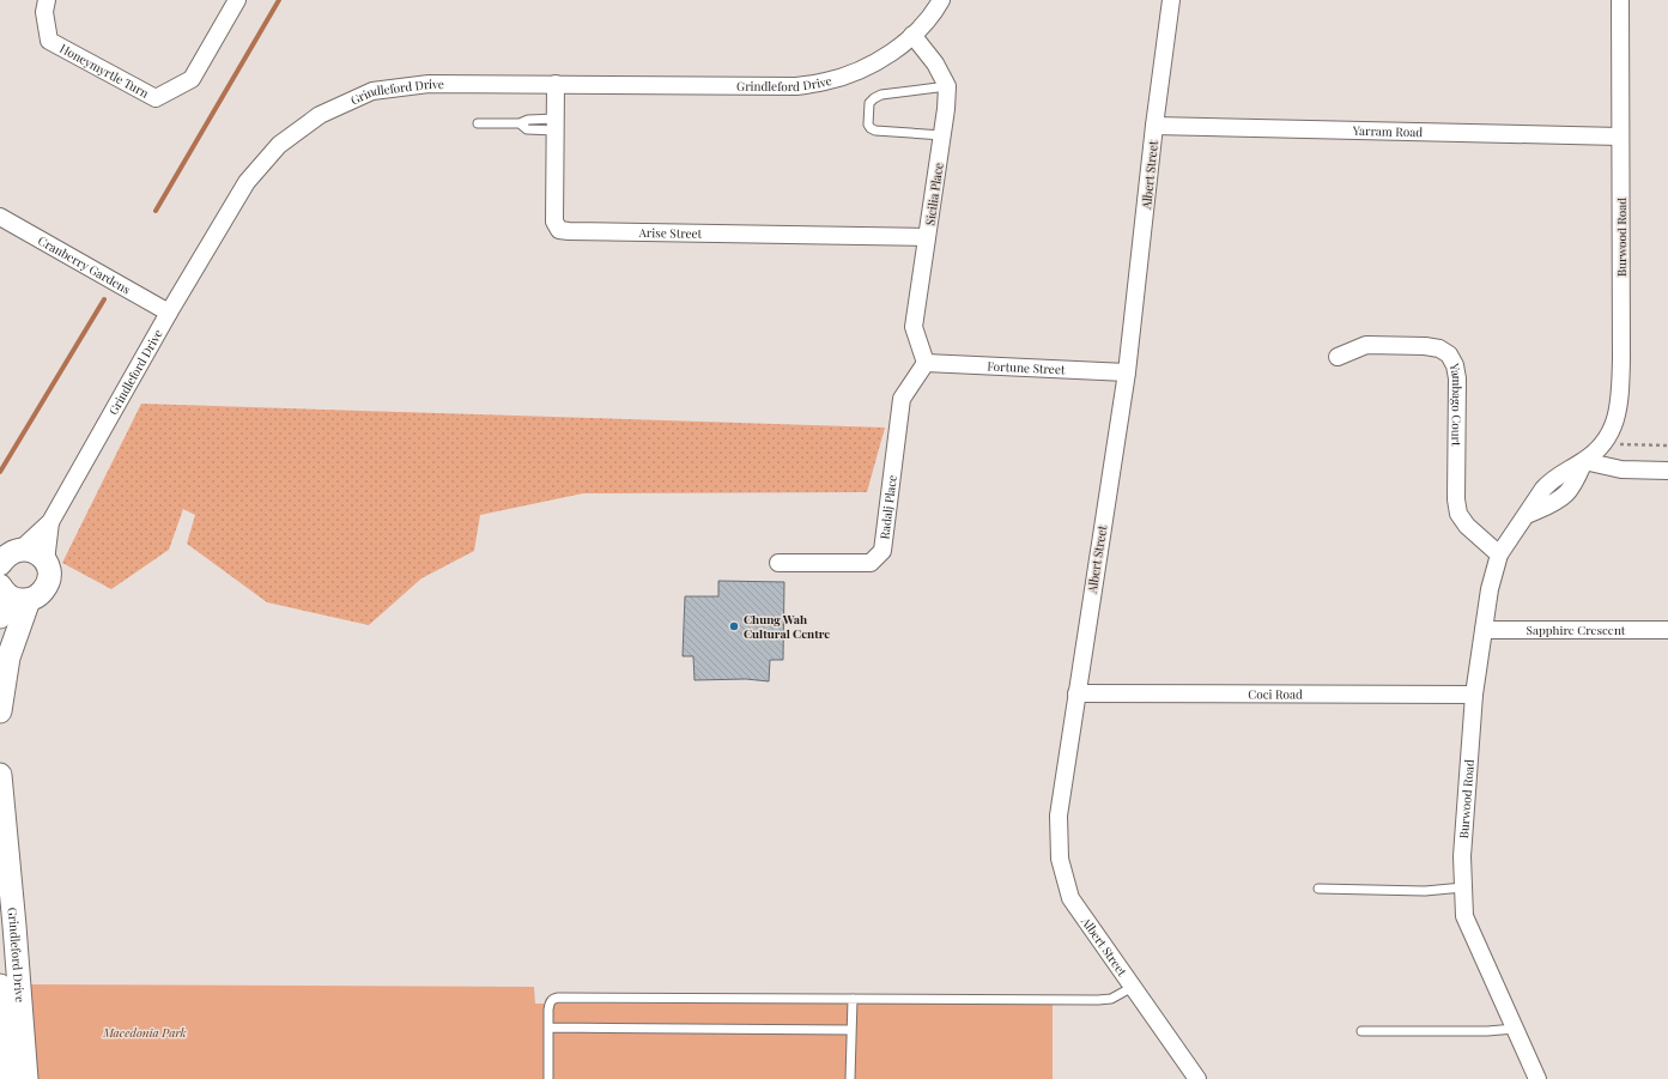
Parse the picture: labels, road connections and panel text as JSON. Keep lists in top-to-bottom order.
{
  "streets": {
    "street": [
      "Honeymyrtle Turn",
      "Grindleford Drive",
      "Yarram Road",
      "Albert Street",
      "Sicilia Place",
      "Arise Street",
      "Burwood Road",
      "Cranberry Gardens",
      "Fortune Street",
      "Yambago Court",
      "Radalj Place",
      "Sapphire Crescent",
      "Coci Road"
    ]
  },
  "crossings": [
    ["Grindleford Drive", "Sicilia Place"],
    ["Grindleford Drive", "Arise Street"],
    ["Grindleford Drive", "Cranberry Gardens"],
    ["Yarram Road", "Albert Street"],
    ["Yarram Road", "Burwood Road"],
    ["Albert Street", "Fortune Street"],
    ["Albert Street", "Coci Road"],
    ["Sicilia Place", "Arise Street"],
    ["Sicilia Place", "Fortune Street"],
    ["Sicilia Place", "Radalj Place"],
    ["Burwood Road", "Yambago Court"],
    ["Burwood Road", "Sapphire Crescent"],
    ["Burwood Road", "Coci Road"],
    ["Fortune Street", "Radalj Place"]
  ],
  "parks": ["Macedonia Park"],
  "places": ["Chung Wah Cultural Centre"]
}
